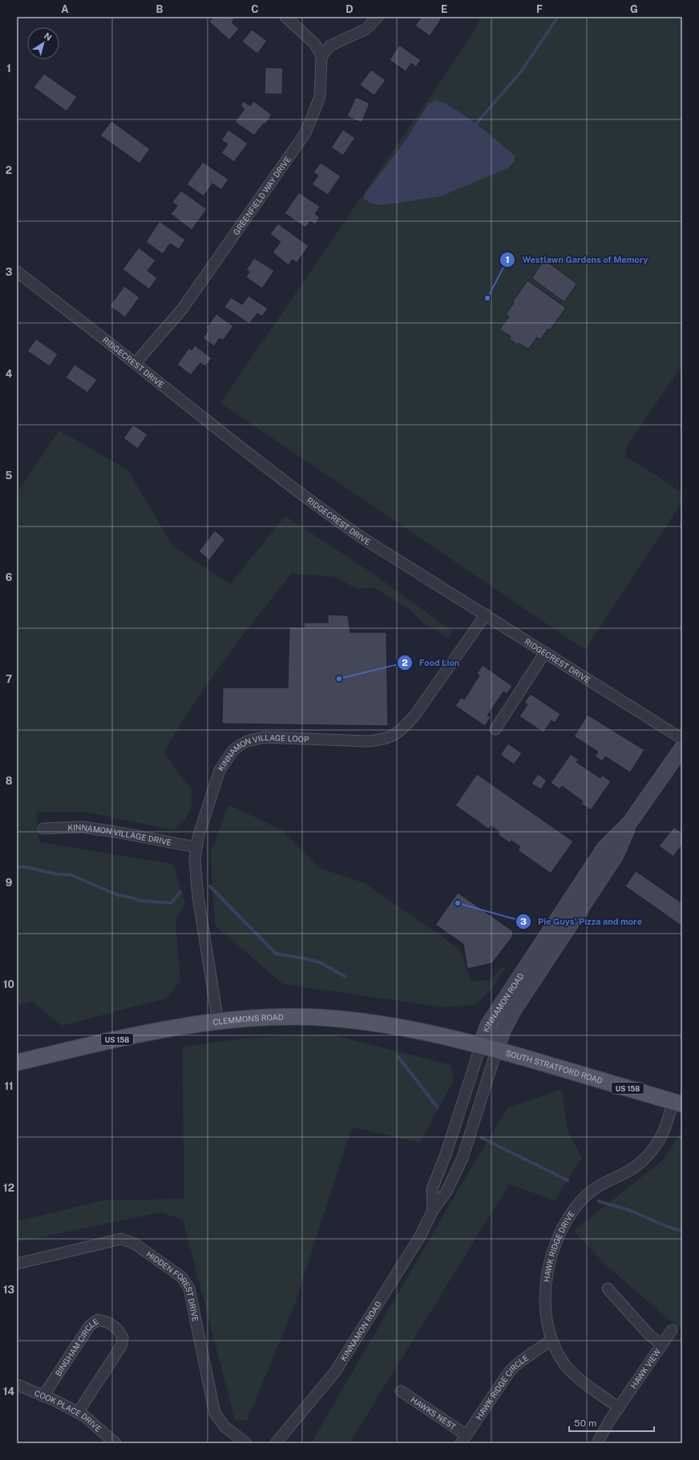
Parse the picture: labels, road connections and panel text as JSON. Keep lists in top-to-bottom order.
{
  "streets": {
    "main road": [
      "KINNAMON ROAD",
      "CLEMMONS ROAD",
      "US 158",
      "SOUTH STRATFORD ROAD"
    ],
    "street": [
      "GREENFIELD WAY DRIVE",
      "RIDGECREST DRIVE",
      "KINNAMON VILLAGE LOOP",
      "KINNAMON VILLAGE DRIVE",
      "HAWK RIDGE DRIVE",
      "HIDDEN FOREST DRIVE",
      "BINGHAM CIRCLE",
      "HAWK VIEW",
      "HAWK RIDGE CIRCLE",
      "COOK PLACE DRIVE",
      "HAWKS NEST"
    ]
  },
  "crossings": [
    ["GREENFIELD WAY DRIVE", "RIDGECREST DRIVE"],
    ["RIDGECREST DRIVE", "KINNAMON VILLAGE LOOP"],
    ["KINNAMON VILLAGE LOOP", "KINNAMON VILLAGE DRIVE"],
    ["KINNAMON VILLAGE LOOP", "CLEMMONS ROAD"],
    ["KINNAMON ROAD", "CLEMMONS ROAD"],
    ["KINNAMON ROAD", "SOUTH STRATFORD ROAD"],
    ["CLEMMONS ROAD", "SOUTH STRATFORD ROAD"],
    ["SOUTH STRATFORD ROAD", "HAWK RIDGE DRIVE"],
    ["HAWK RIDGE DRIVE", "HAWK VIEW"],
    ["HAWK RIDGE DRIVE", "HAWK RIDGE CIRCLE"],
    ["BINGHAM CIRCLE", "COOK PLACE DRIVE"],
    ["HAWK RIDGE CIRCLE", "HAWKS NEST"]
  ],
  "places": ["Westlawn Gardens of Memory", "Food Lion", "Pie Guys' Pizza and more"],
  "scale_bar": "50 m",
  "north": "top right",
  "grid": {
    "columns": [
      "A",
      "B",
      "C",
      "D",
      "E",
      "F",
      "G"
    ],
    "rows": [
      "1",
      "2",
      "3",
      "4",
      "5",
      "6",
      "7",
      "8",
      "9",
      "10",
      "11",
      "12",
      "13",
      "14"
    ]
  }
}
